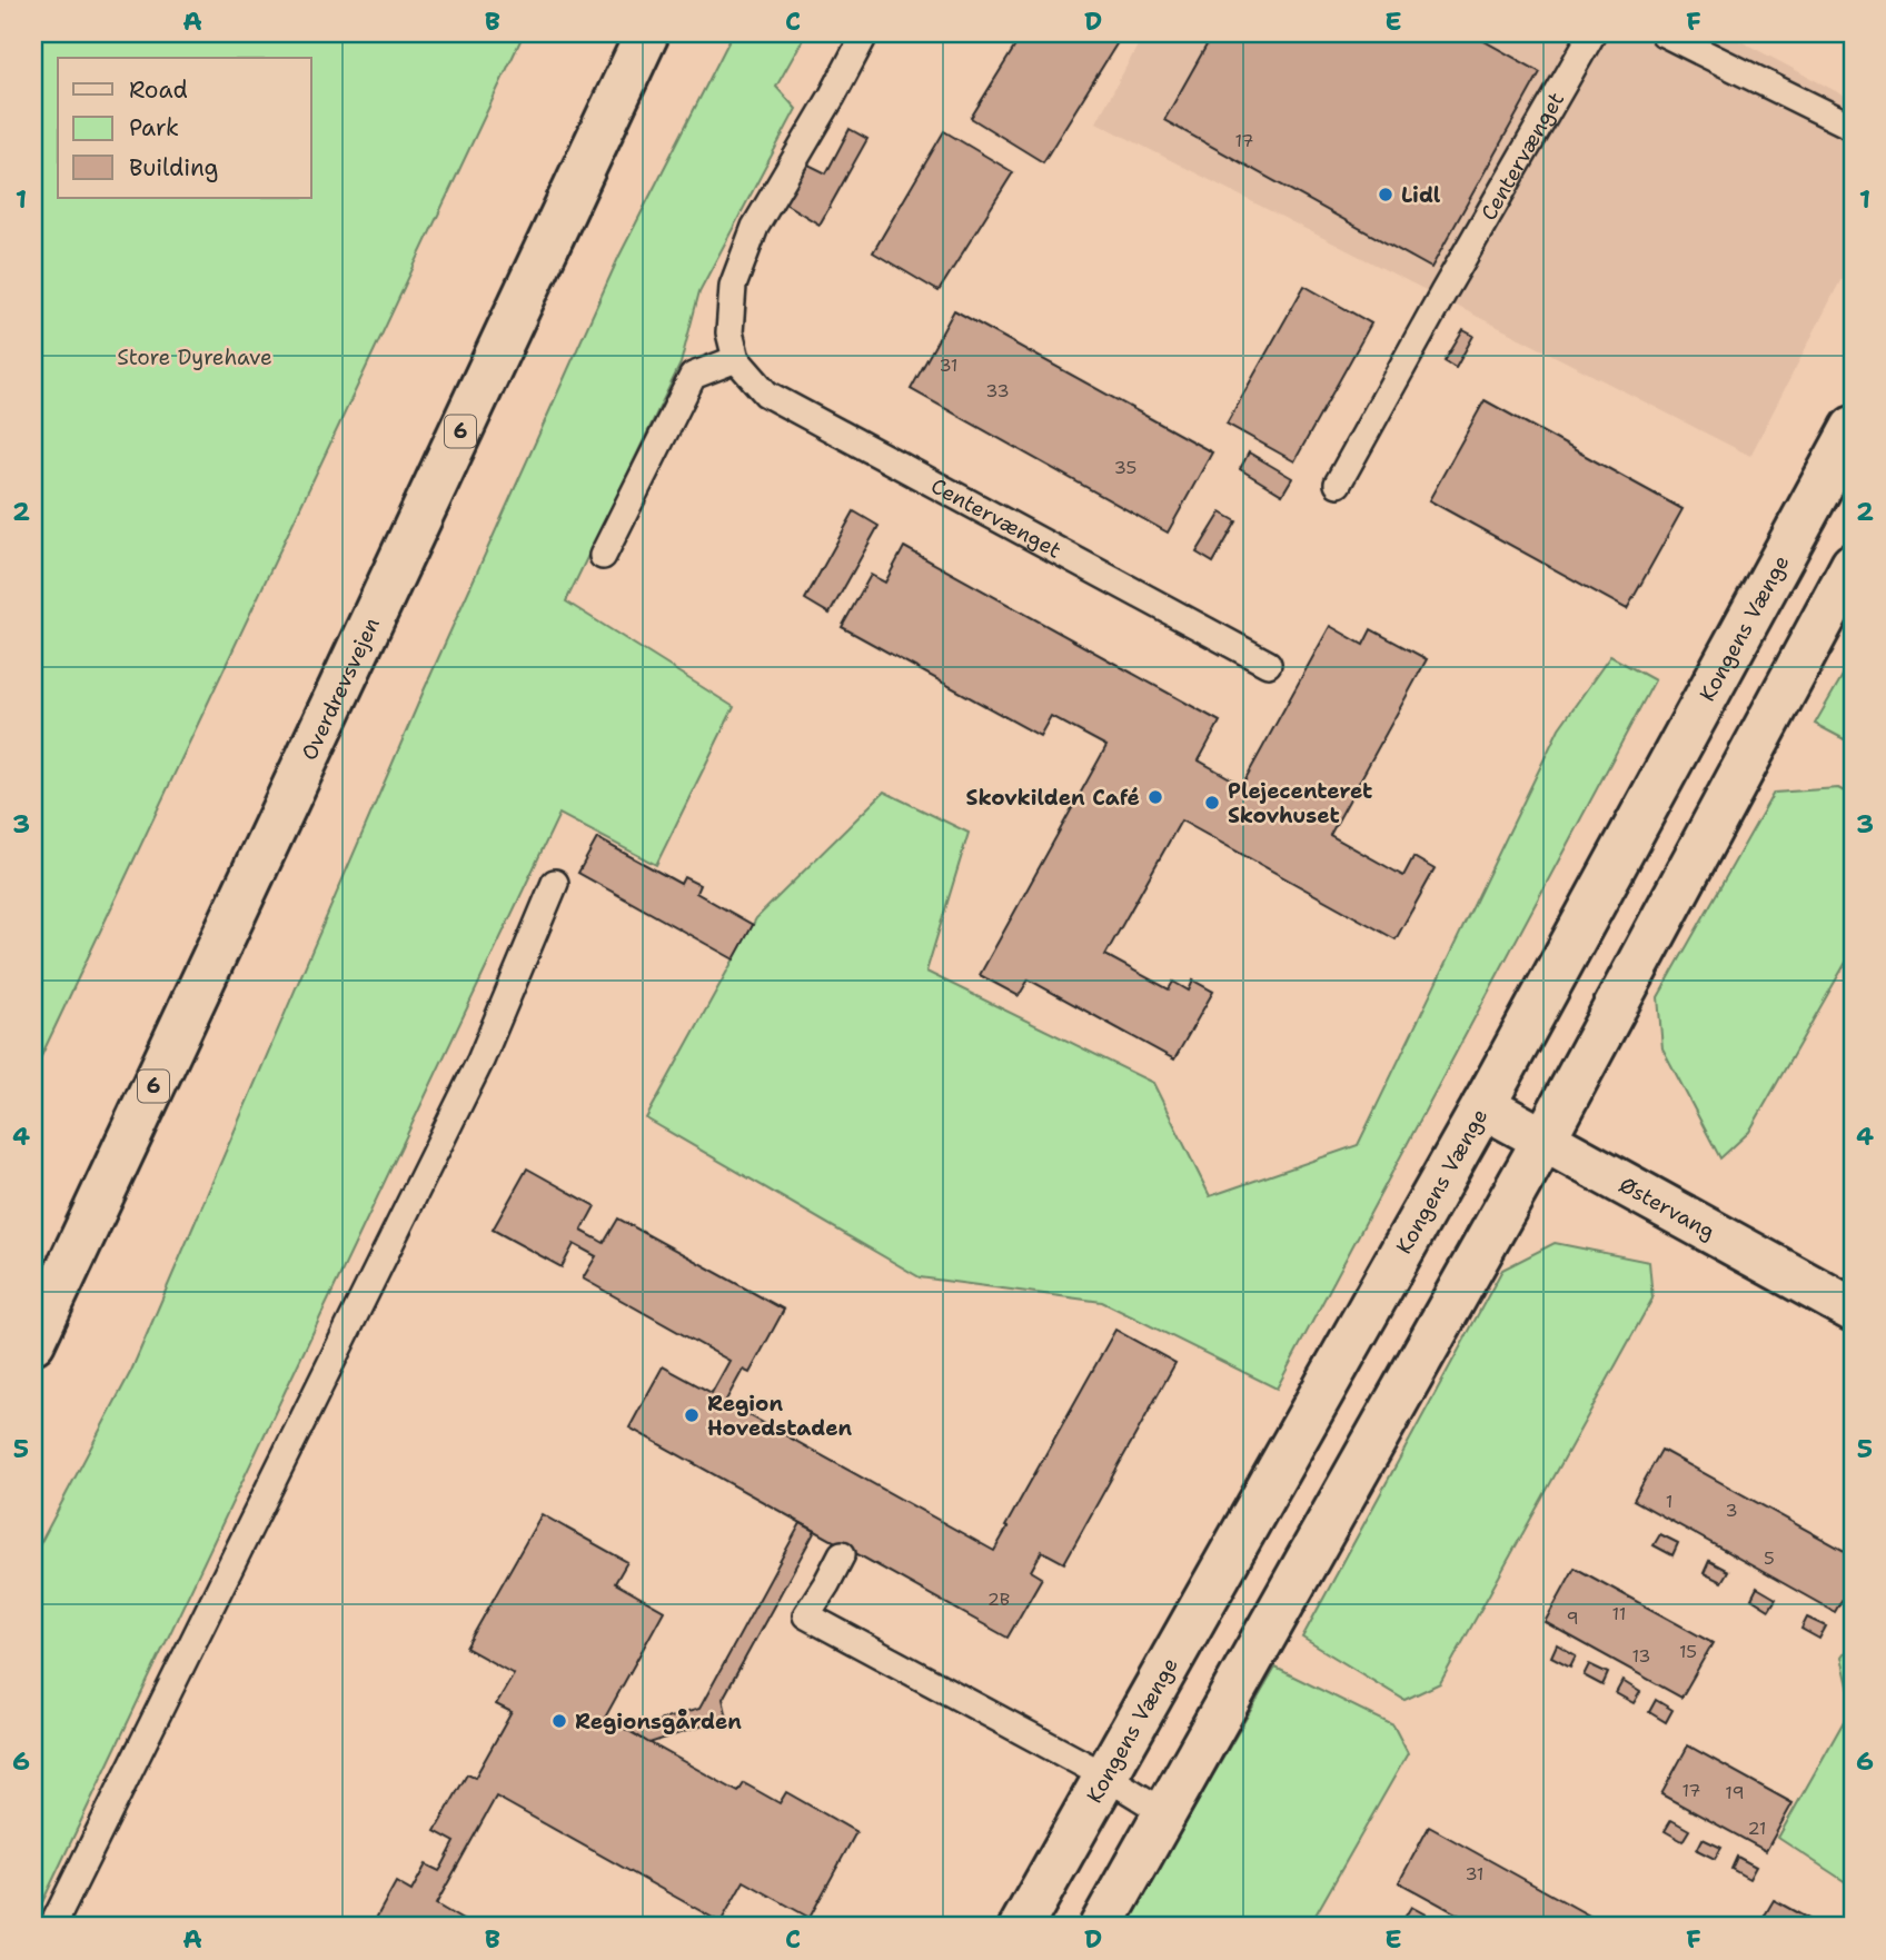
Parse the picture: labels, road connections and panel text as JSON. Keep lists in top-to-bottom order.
{
  "streets": {
    "street": [
      "6",
      "Kongens Vænge",
      "Overdrevsvejen",
      "Østervang"
    ],
    "lane": ["Centervænget"]
  },
  "crossings": [
    ["Kongens Vænge", "Østervang"]
  ],
  "parks": ["Store Dyrehave"],
  "places": [
    "Lidl",
    "Skovkilden Café",
    "Plejecenteret Skovhuset",
    "Region Hovedstaden",
    "Regionsgården"
  ],
  "house_numbers": [
    "17",
    "31",
    "33",
    "35",
    "1",
    "3",
    "5",
    "2B",
    "11",
    "9",
    "15",
    "13",
    "17",
    "19",
    "21",
    "31"
  ],
  "legend": ["Road", "Park", "Building"],
  "grid": {
    "columns": [
      "A",
      "B",
      "C",
      "D",
      "E",
      "F"
    ],
    "rows": [
      "1",
      "2",
      "3",
      "4",
      "5",
      "6"
    ]
  }
}
